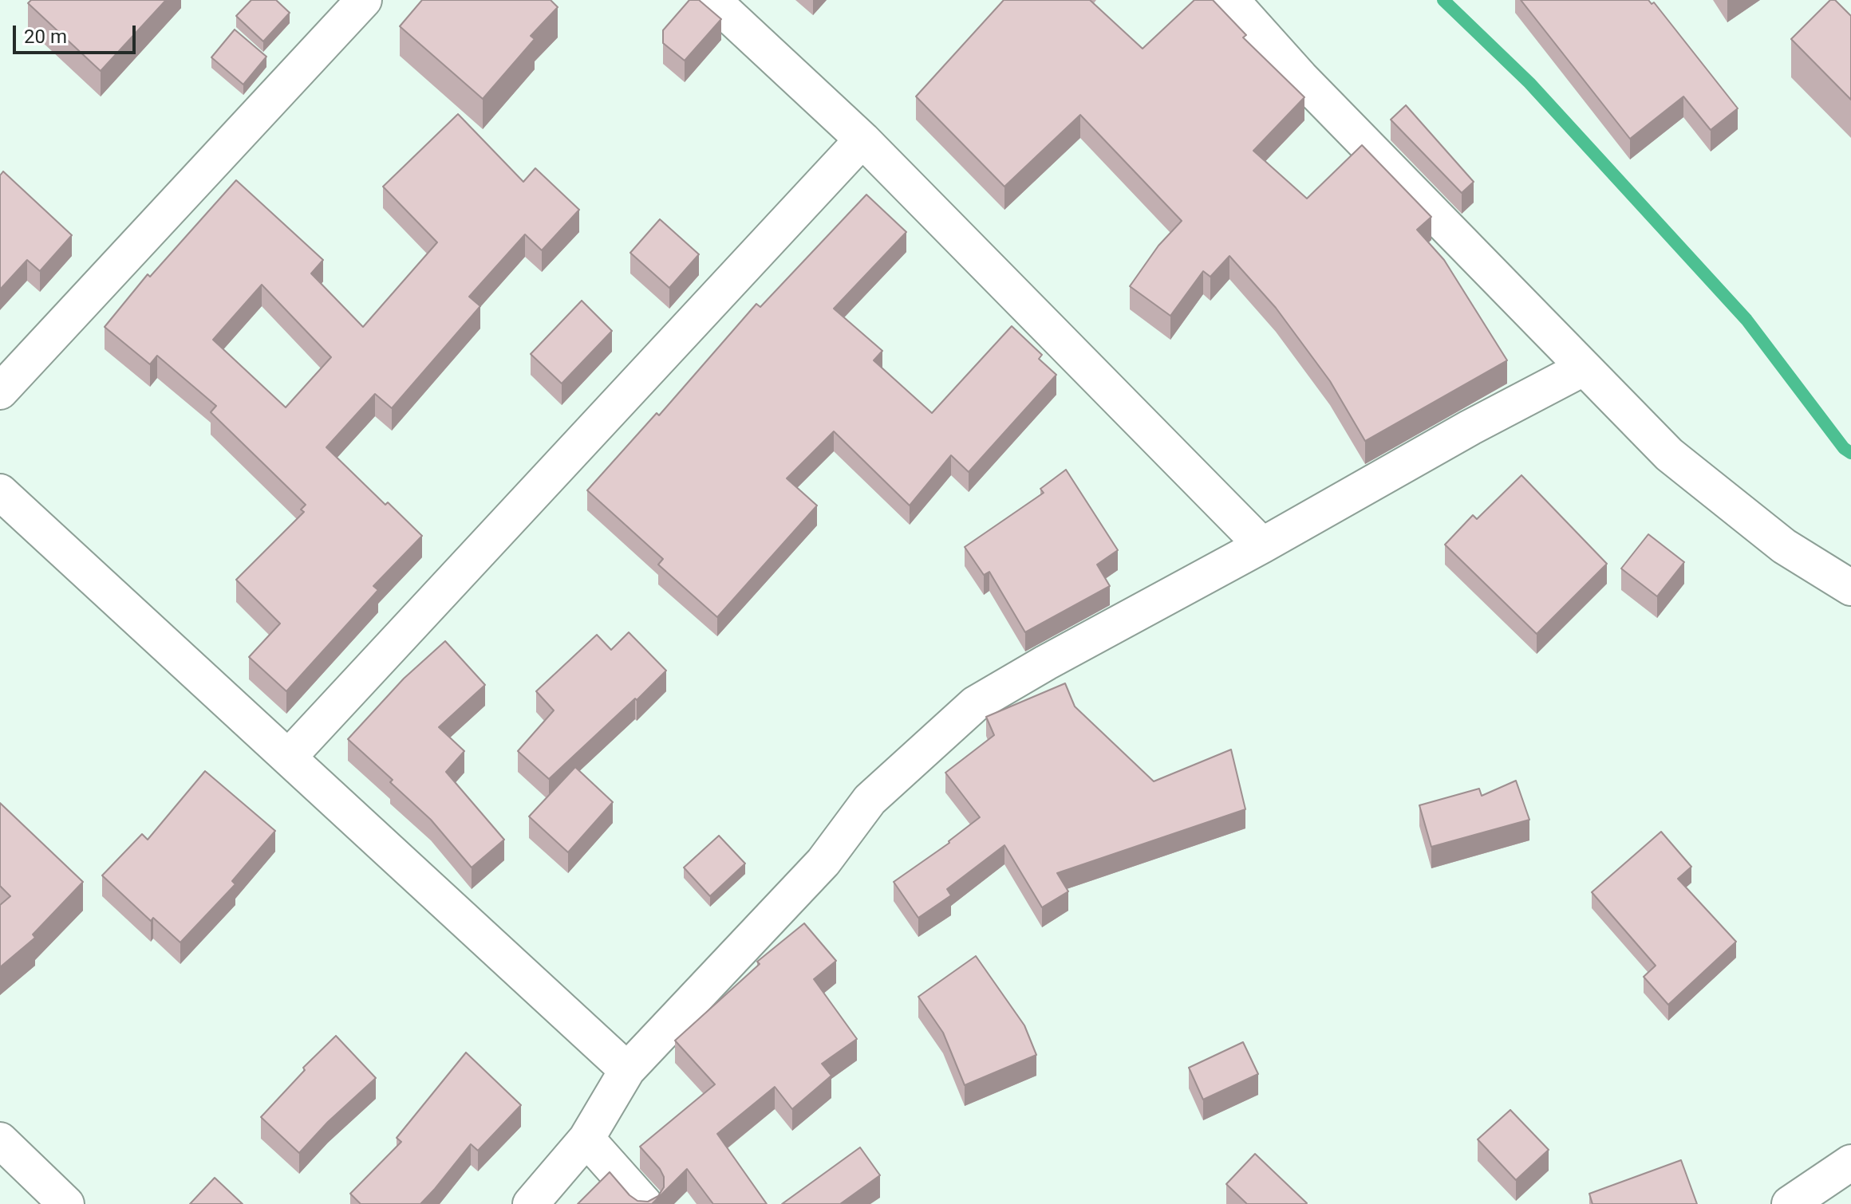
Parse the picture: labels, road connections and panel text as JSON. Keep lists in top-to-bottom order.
{
  "scale_bar": "20 m"
}
